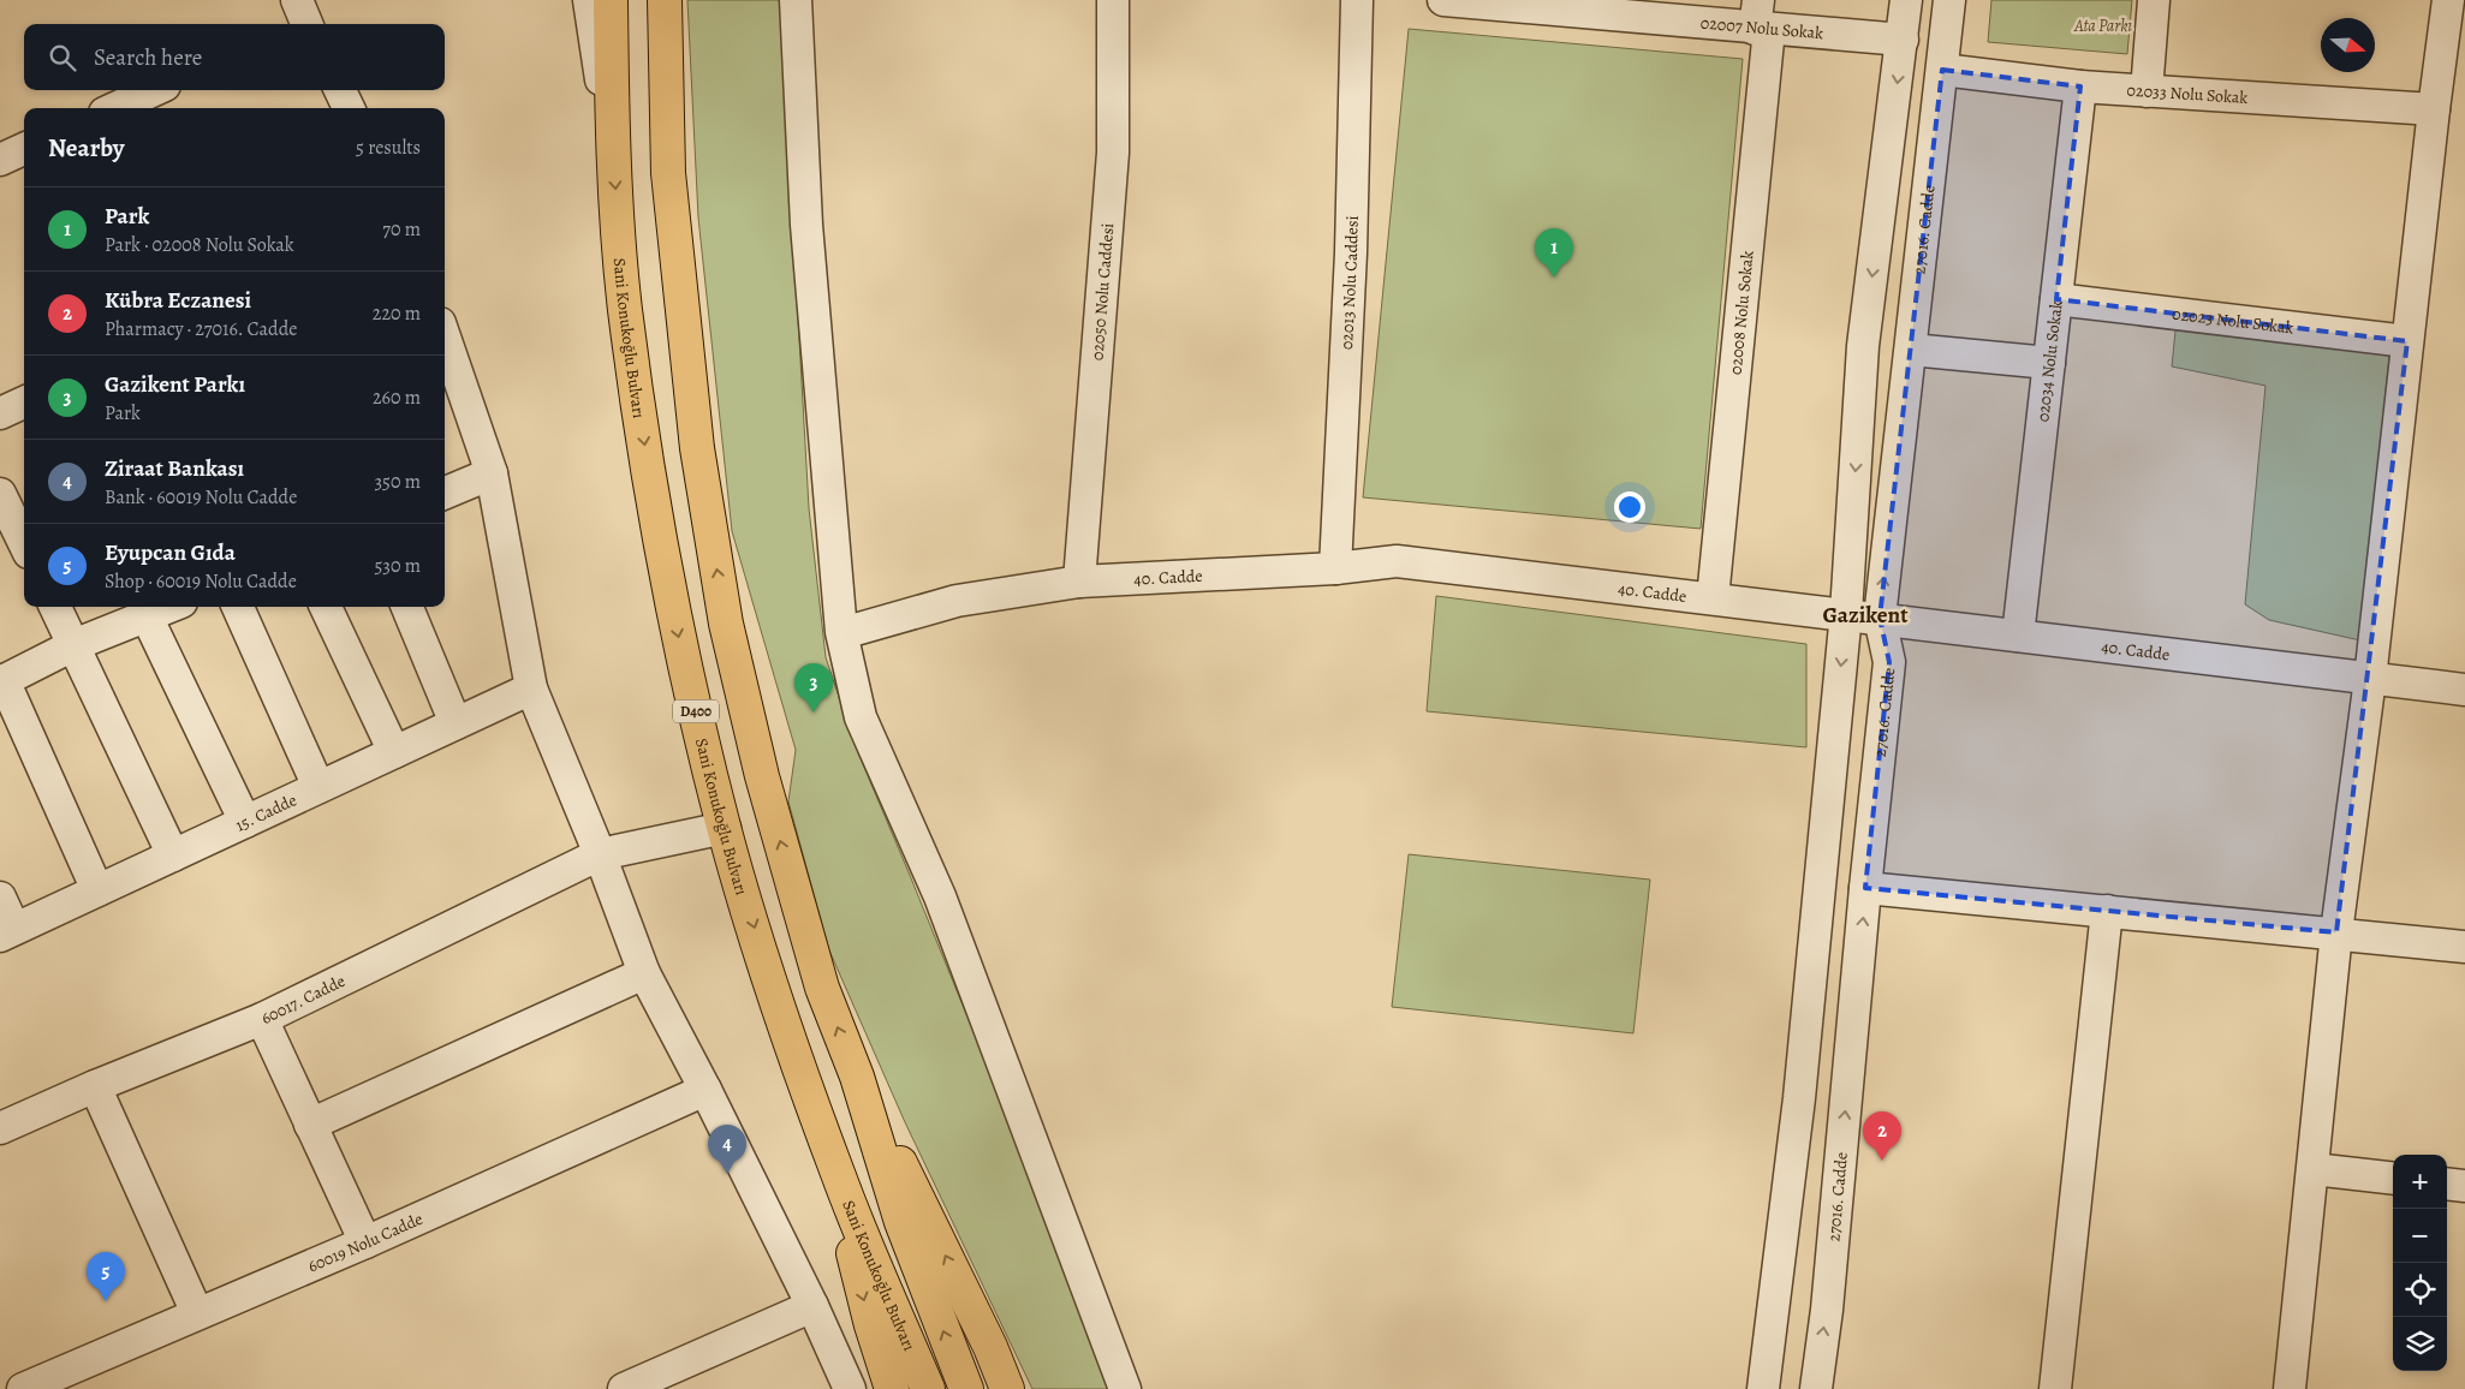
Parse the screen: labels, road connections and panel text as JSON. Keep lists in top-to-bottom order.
{
  "streets": {
    "highway": ["Sani Konukoğlu Bulvarı", "D400"],
    "street": [
      "02007 Nolu Sokak",
      "02033 Nolu Sokak",
      "27016. Cadde",
      "02013 Nolu Caddesi",
      "02050 Nolu Caddesi",
      "02008 Nolu Sokak",
      "02023 Nolu Sokak",
      "02034 Nolu Sokak",
      "40. Cadde",
      "15. Cadde",
      "60017. Cadde",
      "60019 Nolu Cadde"
    ]
  },
  "crossings": [
    ["02007 Nolu Sokak", "02008 Nolu Sokak"],
    ["02033 Nolu Sokak", "27016. Cadde"],
    ["02033 Nolu Sokak", "02034 Nolu Sokak"],
    ["27016. Cadde", "40. Cadde"],
    ["02013 Nolu Caddesi", "40. Cadde"],
    ["02050 Nolu Caddesi", "40. Cadde"],
    ["02008 Nolu Sokak", "40. Cadde"],
    ["02023 Nolu Sokak", "02034 Nolu Sokak"],
    ["Sani Konukoğlu Bulvarı", "60017. Cadde"],
    ["02034 Nolu Sokak", "40. Cadde"]
  ],
  "districts": ["Gazikent"],
  "parks": ["Ata Parkı"],
  "north": "right",
  "page": {
    "search": "Search here",
    "heading": ["Nearby", "5 results"],
    "list": [
      {
        "mark": "1",
        "name": "Park",
        "note": "Park · 02008 Nolu Sokak",
        "value": "70 m"
      },
      {
        "mark": "2",
        "name": "Kübra Eczanesi",
        "note": "Pharmacy · 27016. Cadde",
        "value": "220 m"
      },
      {
        "mark": "3",
        "name": "Gazikent Parkı",
        "note": "Park",
        "value": "260 m"
      },
      {
        "mark": "4",
        "name": "Ziraat Bankası",
        "note": "Bank · 60019 Nolu Cadde",
        "value": "350 m"
      },
      {
        "mark": "5",
        "name": "Eyupcan Gıda",
        "note": "Shop · 60019 Nolu Cadde",
        "value": "530 m"
      }
    ],
    "pins": [
      "1",
      "3",
      "2",
      "4",
      "5"
    ],
    "map_buttons": ["+", "−"]
  }
}
